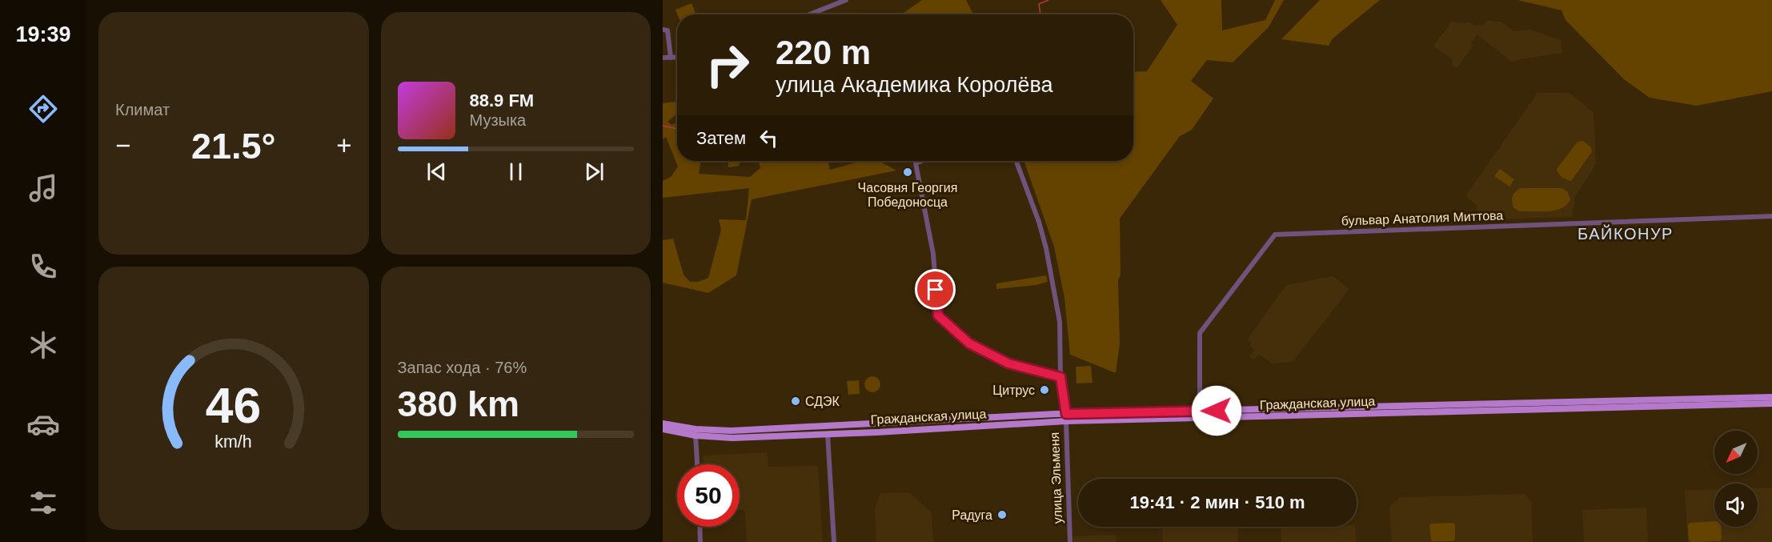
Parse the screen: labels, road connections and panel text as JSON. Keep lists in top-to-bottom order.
{
  "streets": {
    "main road": ["Гражданская улица"],
    "street": ["бульвар Анатолия Миттова", "улица Эльменя"]
  },
  "crossings": [
    ["бульвар Анатолия Миттова", "Гражданская улица"],
    ["Гражданская улица", "улица Эльменя"]
  ],
  "districts": ["БАЙКОНУР"],
  "places": [
    "Часовня Георгия Победоносца",
    "Цитрус",
    "СДЭК",
    "Радуга"
  ],
  "north": "bottom left",
  "page": {
    "tabs": "19:39",
    "tile": [
      "Климат",
      ["Запас хода · 76%", "380 km"]
    ],
    "turn": ["220 m", "улица Академика Королёва"],
    "song": ["88.9 FM", "Музыка"],
    "then": "Затем",
    "heat": ["−", "21.5°", "+"],
    "limit": "50",
    "trip": "19:41 · 2 мин · 510 m",
    "gauge": ["46", "km/h"]
  }
}
